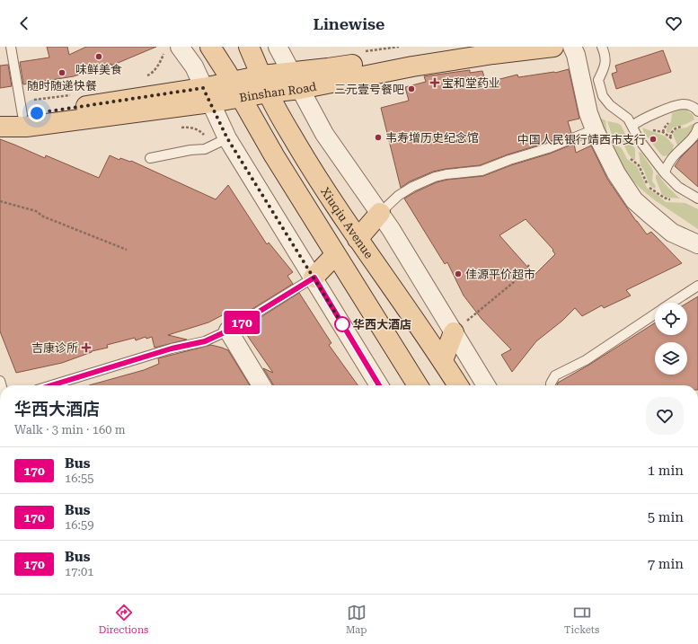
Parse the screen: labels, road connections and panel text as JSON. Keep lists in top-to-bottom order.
{
  "streets": {
    "main road": ["Binshan Road", "Xiuqiu Avenue"]
  },
  "crossings": [
    ["Binshan Road", "Xiuqiu Avenue"]
  ],
  "places": {
    "other": [
      "味鲜美食",
      "随时随递快餐",
      "三元壹号餐吧",
      "韦寿增历史纪念馆",
      "中国人民银行靖西市支行",
      "佳源平价超市",
      "华西大酒店"
    ],
    "health": ["宝和堂药业", "吉康诊所"]
  },
  "lines": ["bus line 170"],
  "page": {
    "header": "Linewise",
    "on_map": "170",
    "heading": ["华西大酒店", "Walk · 3 min · 160 m"],
    "list": [
      {
        "mark": "170",
        "name": "Bus",
        "note": "16:55",
        "value": "1 min"
      },
      {
        "mark": "170",
        "name": "Bus",
        "note": "16:59",
        "value": "5 min"
      },
      {
        "mark": "170",
        "name": "Bus",
        "note": "17:01",
        "value": "7 min"
      }
    ],
    "tabs": ["Directions", "Map", "Tickets"]
  }
}
